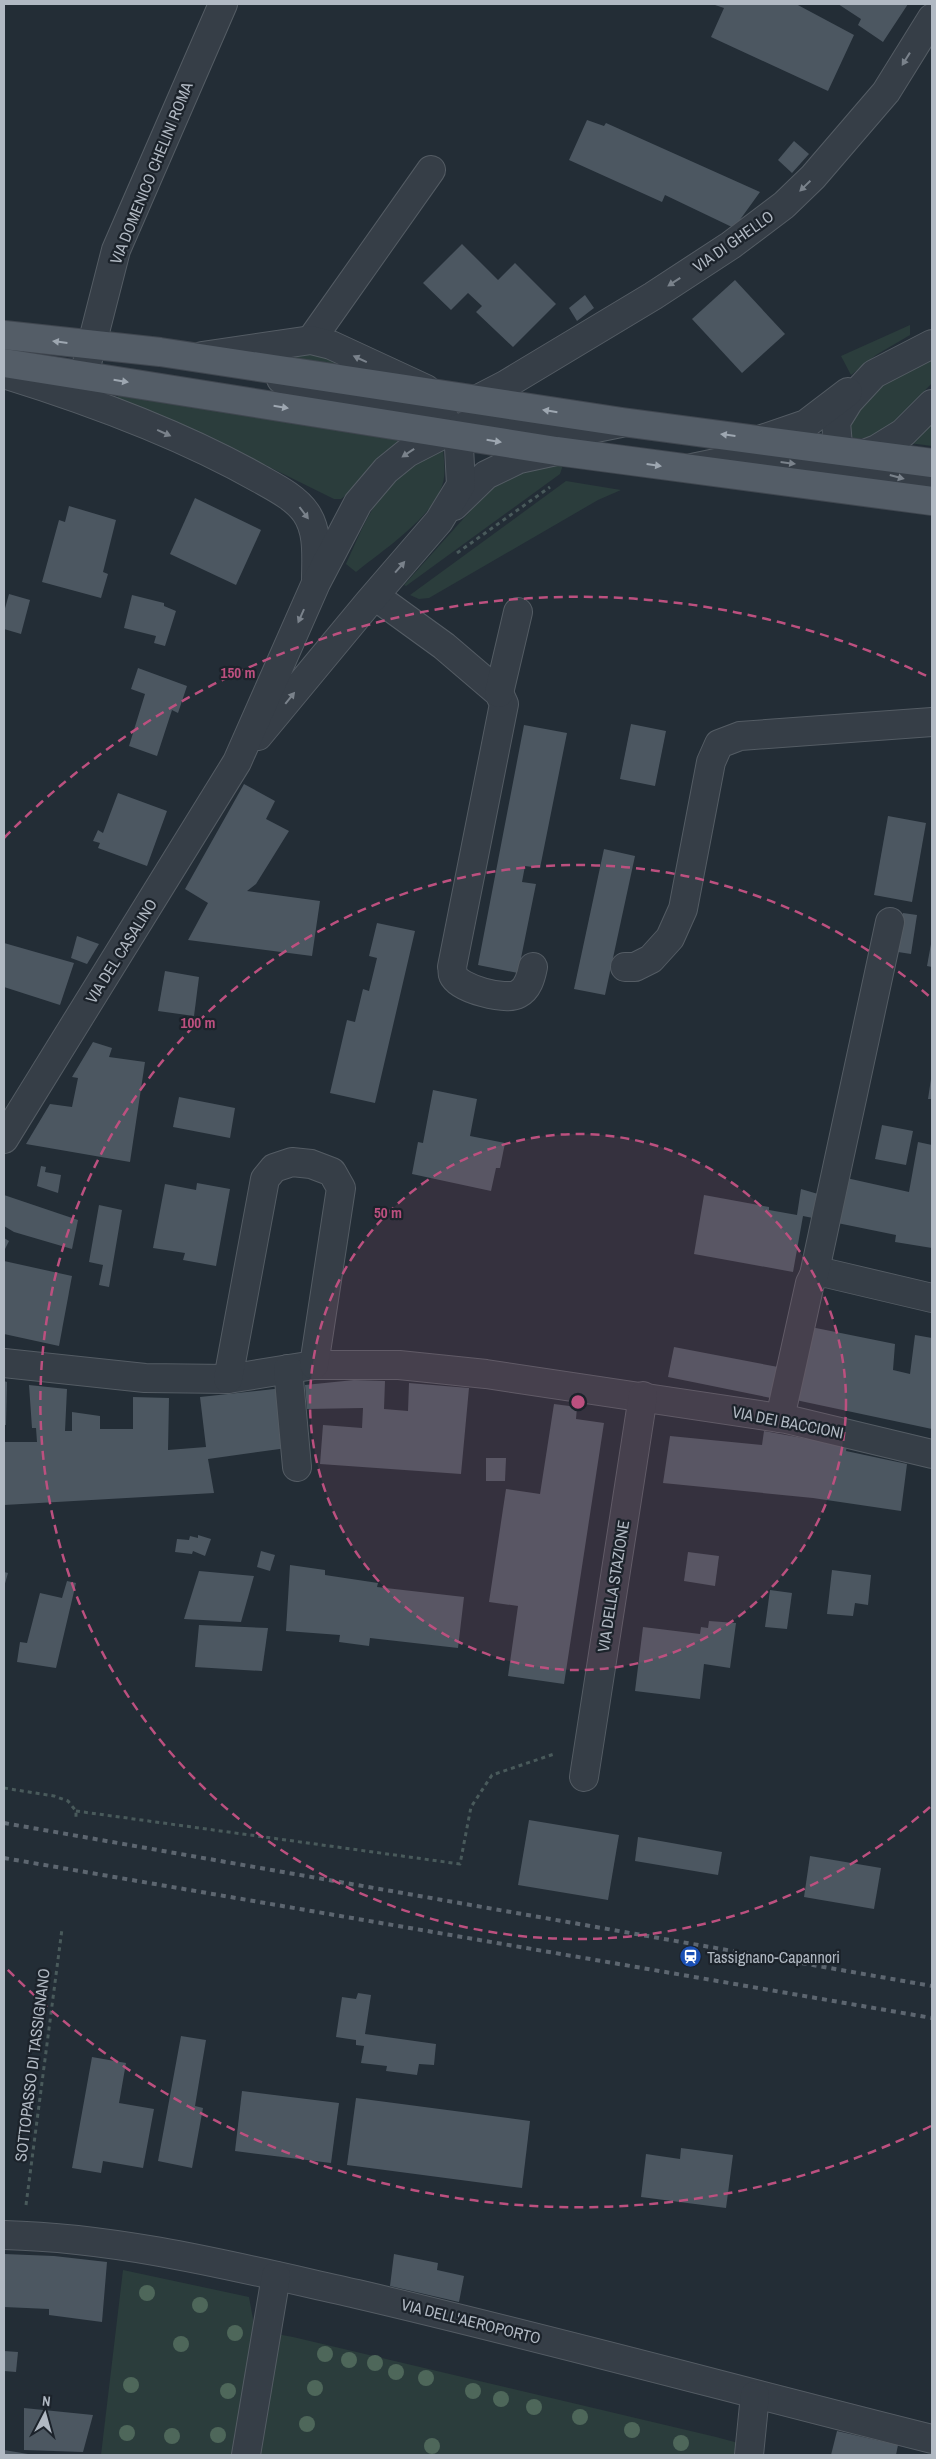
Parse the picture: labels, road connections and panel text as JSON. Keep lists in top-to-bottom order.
{
  "streets": {
    "street": [
      "VIA DOMENICO CHELINI ROMA",
      "VIA DI GHELLO",
      "VIA DEL CASALINO",
      "VIA DEI BACCIONI",
      "VIA DELLA STAZIONE",
      "VIA DELL'AEROPORTO"
    ],
    "path": ["SOTTOPASSO DI TASSIGNANO"]
  },
  "crossings": [
    ["VIA DEI BACCIONI", "VIA DELLA STAZIONE"],
    ["SOTTOPASSO DI TASSIGNANO", "VIA DELL'AEROPORTO"]
  ],
  "places": {
    "station": ["Tassignano-Capannori"]
  },
  "north": "top",
  "rings": ["150 m", "100 m", "50 m"]
}
